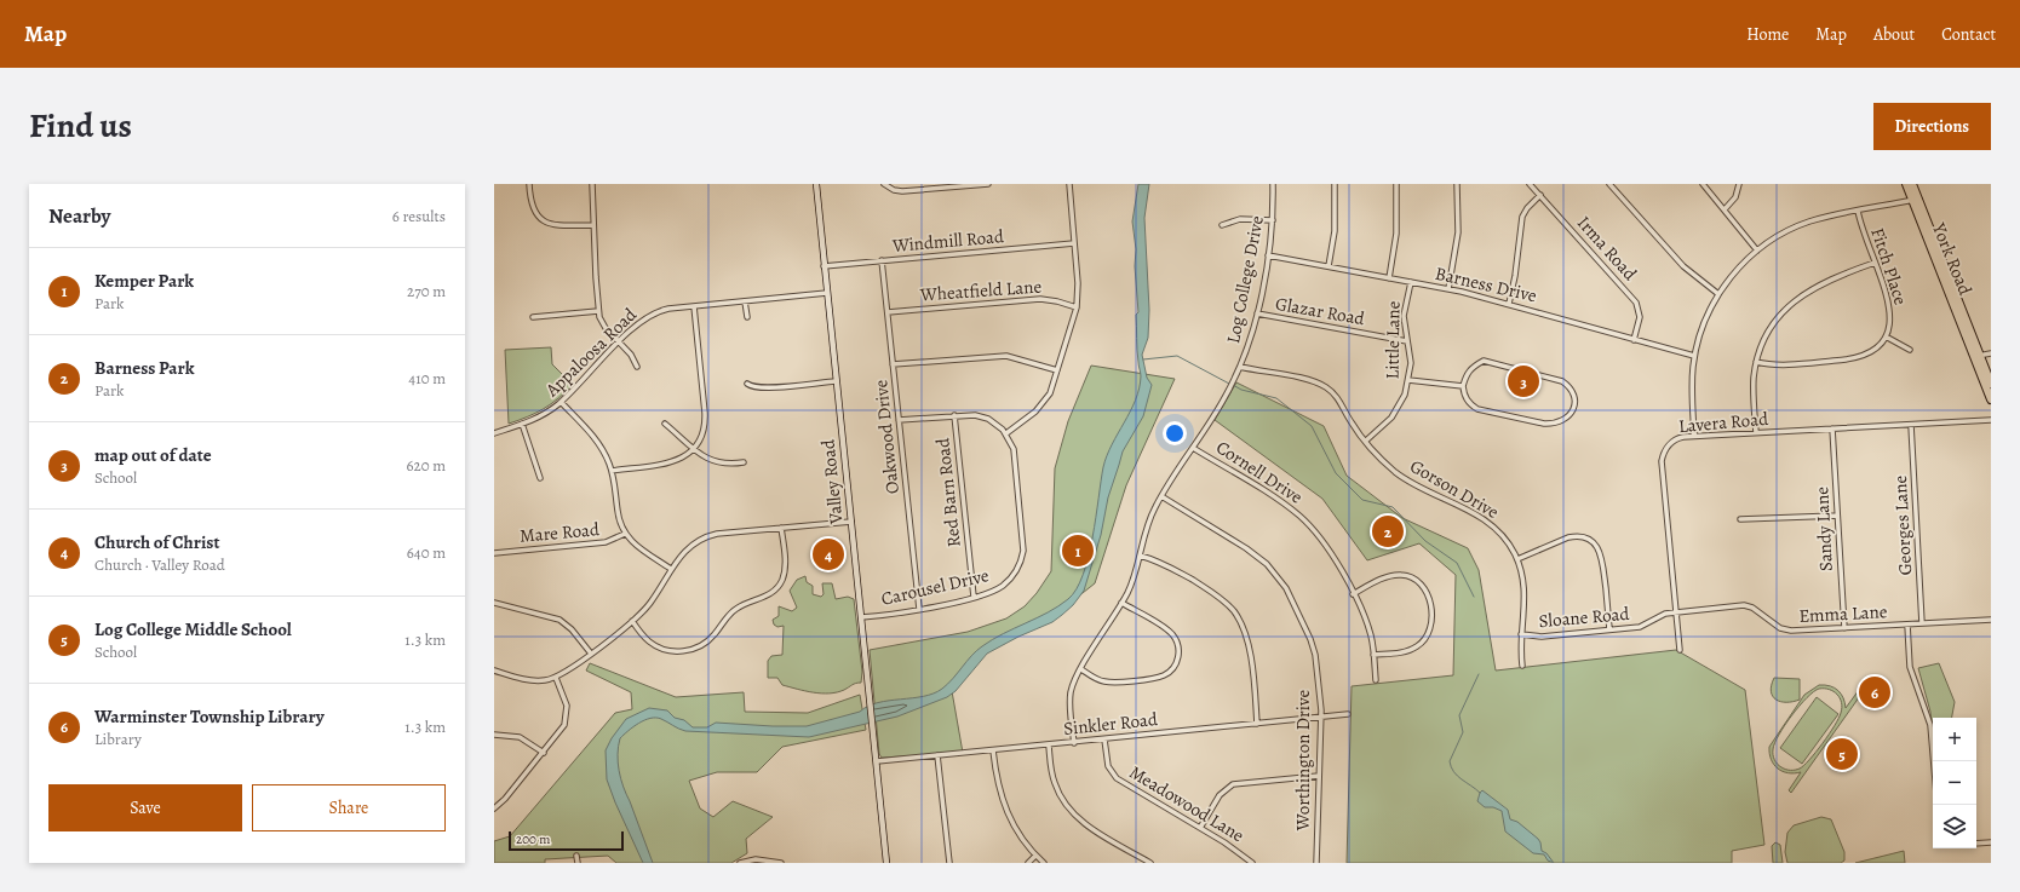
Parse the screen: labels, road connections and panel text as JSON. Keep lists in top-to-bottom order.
{
  "streets": {
    "highway": ["York Road"],
    "street": [
      "Windmill Road",
      "Irma Road",
      "Fitch Place",
      "Log College Drive",
      "Barness Drive",
      "Wheatfield Lane",
      "Glazar Road",
      "Little Lane",
      "Appaloosa Road",
      "Lavera Road",
      "Oakwood Drive",
      "Cornell Drive",
      "Valley Road",
      "Gorson Drive",
      "Red Barn Road",
      "Georges Lane",
      "Sandy Lane",
      "Mare Road",
      "Carousel Drive",
      "Emma Lane",
      "Sloane Road",
      "Sinkler Road",
      "Worthington Drive",
      "Meadowood Lane"
    ]
  },
  "crossings": [
    ["Windmill Road", "Oakwood Drive"],
    ["Windmill Road", "Valley Road"],
    ["Irma Road", "Barness Drive"],
    ["Log College Drive", "Barness Drive"],
    ["Log College Drive", "Glazar Road"],
    ["Log College Drive", "Cornell Drive"],
    ["Log College Drive", "Gorson Drive"],
    ["Log College Drive", "Sinkler Road"],
    ["Log College Drive", "Worthington Drive"],
    ["Barness Drive", "Little Lane"],
    ["Wheatfield Lane", "Oakwood Drive"],
    ["Glazar Road", "Little Lane"],
    ["Little Lane", "Gorson Drive"],
    ["Appaloosa Road", "Valley Road"],
    ["Lavera Road", "Georges Lane"],
    ["Lavera Road", "Sandy Lane"],
    ["Lavera Road", "Emma Lane"],
    ["Lavera Road", "Sloane Road"],
    ["Oakwood Drive", "Carousel Drive"],
    ["Valley Road", "Carousel Drive"],
    ["Valley Road", "Sinkler Road"],
    ["Gorson Drive", "Sloane Road"],
    ["Red Barn Road", "Carousel Drive"],
    ["Georges Lane", "Emma Lane"],
    ["Sandy Lane", "Emma Lane"],
    ["Emma Lane", "Sloane Road"],
    ["Sinkler Road", "Worthington Drive"],
    ["Sinkler Road", "Meadowood Lane"]
  ],
  "scale_bar": "200 m",
  "page": {
    "header": "Map",
    "nav": [
      "Home",
      "Map",
      "About",
      "Contact"
    ],
    "title": "Find us",
    "buttons": [
      "Directions",
      ["Save", "Share"]
    ],
    "heading": ["Nearby", "6 results"],
    "list": [
      {
        "mark": "1",
        "name": "Kemper Park",
        "note": "Park",
        "value": "270 m"
      },
      {
        "mark": "2",
        "name": "Barness Park",
        "note": "Park",
        "value": "410 m"
      },
      {
        "mark": "3",
        "name": "map out of date",
        "note": "School",
        "value": "620 m"
      },
      {
        "mark": "4",
        "name": "Church of Christ",
        "note": "Church · Valley Road",
        "value": "640 m"
      },
      {
        "mark": "5",
        "name": "Log College Middle School",
        "note": "School",
        "value": "1.3 km"
      },
      {
        "mark": "6",
        "name": "Warminster Township Library",
        "note": "Library",
        "value": "1.3 km"
      }
    ],
    "pins": [
      "3",
      "2",
      "1",
      "4",
      "6",
      "5"
    ],
    "map_buttons": ["+", "−"],
    "scale": "200 m"
  }
}
